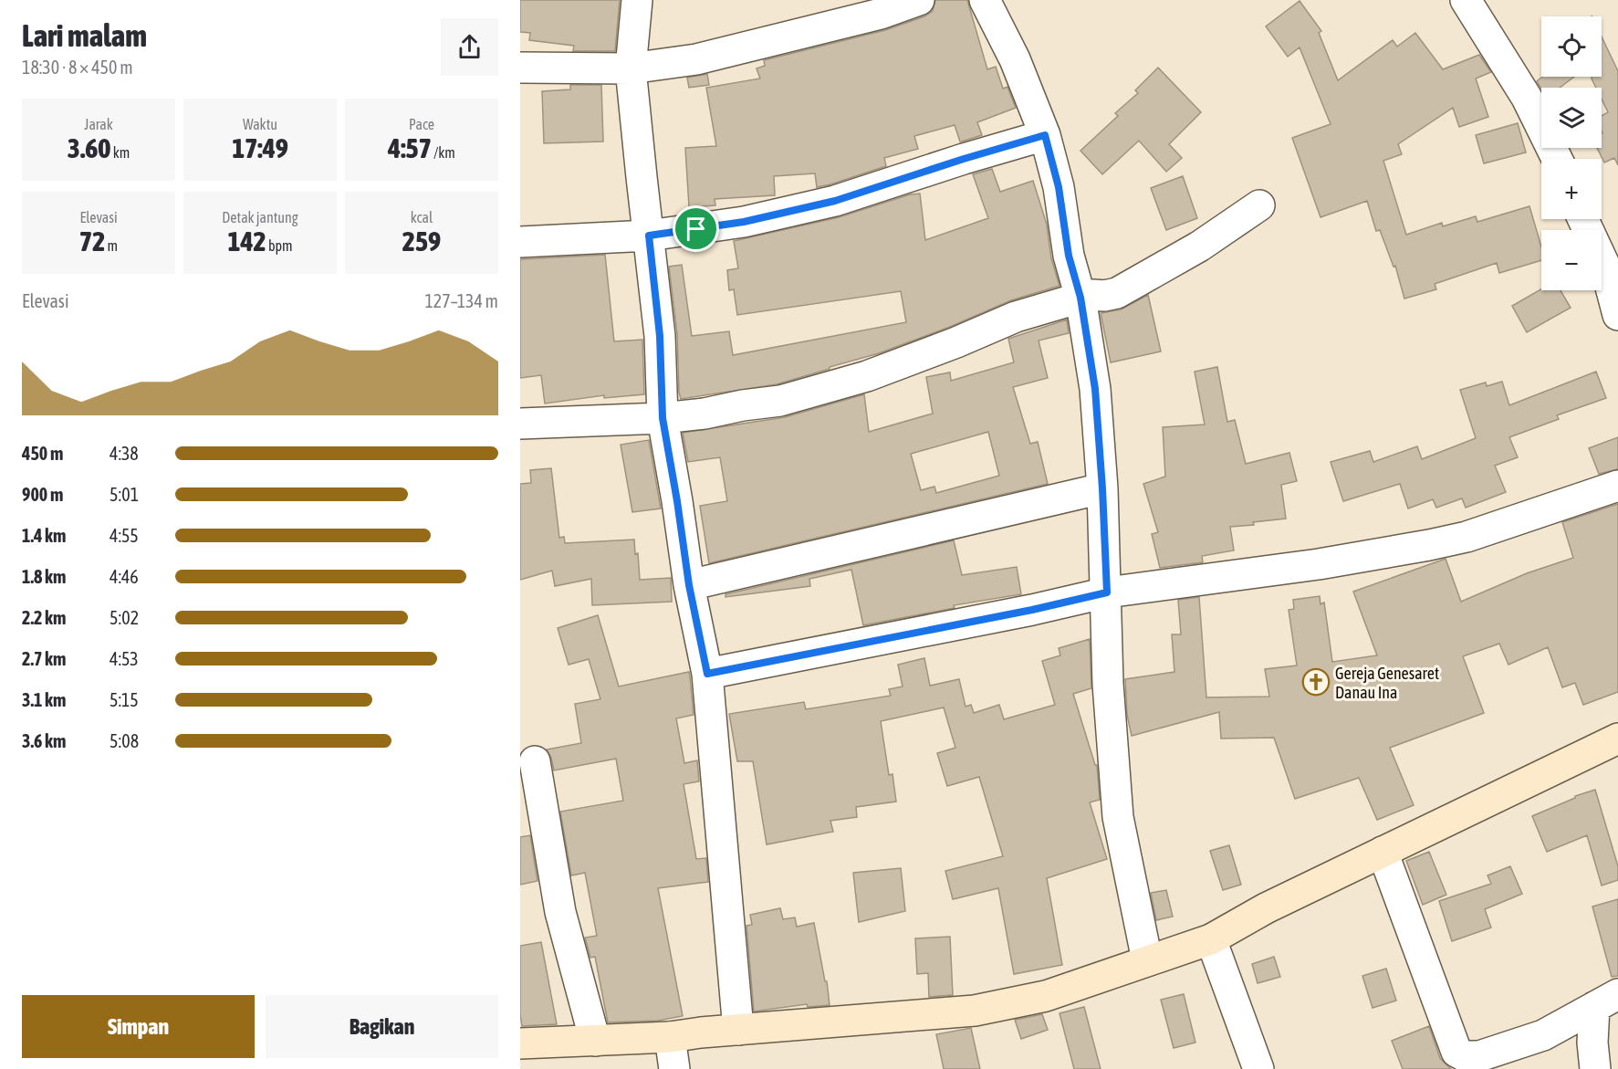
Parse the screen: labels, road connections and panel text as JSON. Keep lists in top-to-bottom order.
{
  "places": {
    "church": ["Gereja Genesaret Danau Ina"]
  },
  "page": {
    "heading": ["Lari malam", "18:30 · 8 × 450 m"],
    "map_buttons": ["+", "−"],
    "stats": [
      ["Jarak", "3.60 km"],
      ["Waktu", "17:49"],
      ["Pace", "4:57 /km"],
      ["Elevasi", "72 m"],
      ["Detak jantung", "142 bpm"],
      ["kcal", "259"]
    ],
    "chart": ["Elevasi", "127–134 m"],
    "list": [
      {
        "name": "450 m",
        "note": "4:38"
      },
      {
        "name": "900 m",
        "note": "5:01"
      },
      {
        "name": "1.4 km",
        "note": "4:55"
      },
      {
        "name": "1.8 km",
        "note": "4:46"
      },
      {
        "name": "2.2 km",
        "note": "5:02"
      },
      {
        "name": "2.7 km",
        "note": "4:53"
      },
      {
        "name": "3.1 km",
        "note": "5:15"
      },
      {
        "name": "3.6 km",
        "note": "5:08"
      }
    ],
    "buttons": ["Simpan", "Bagikan"]
  }
}
